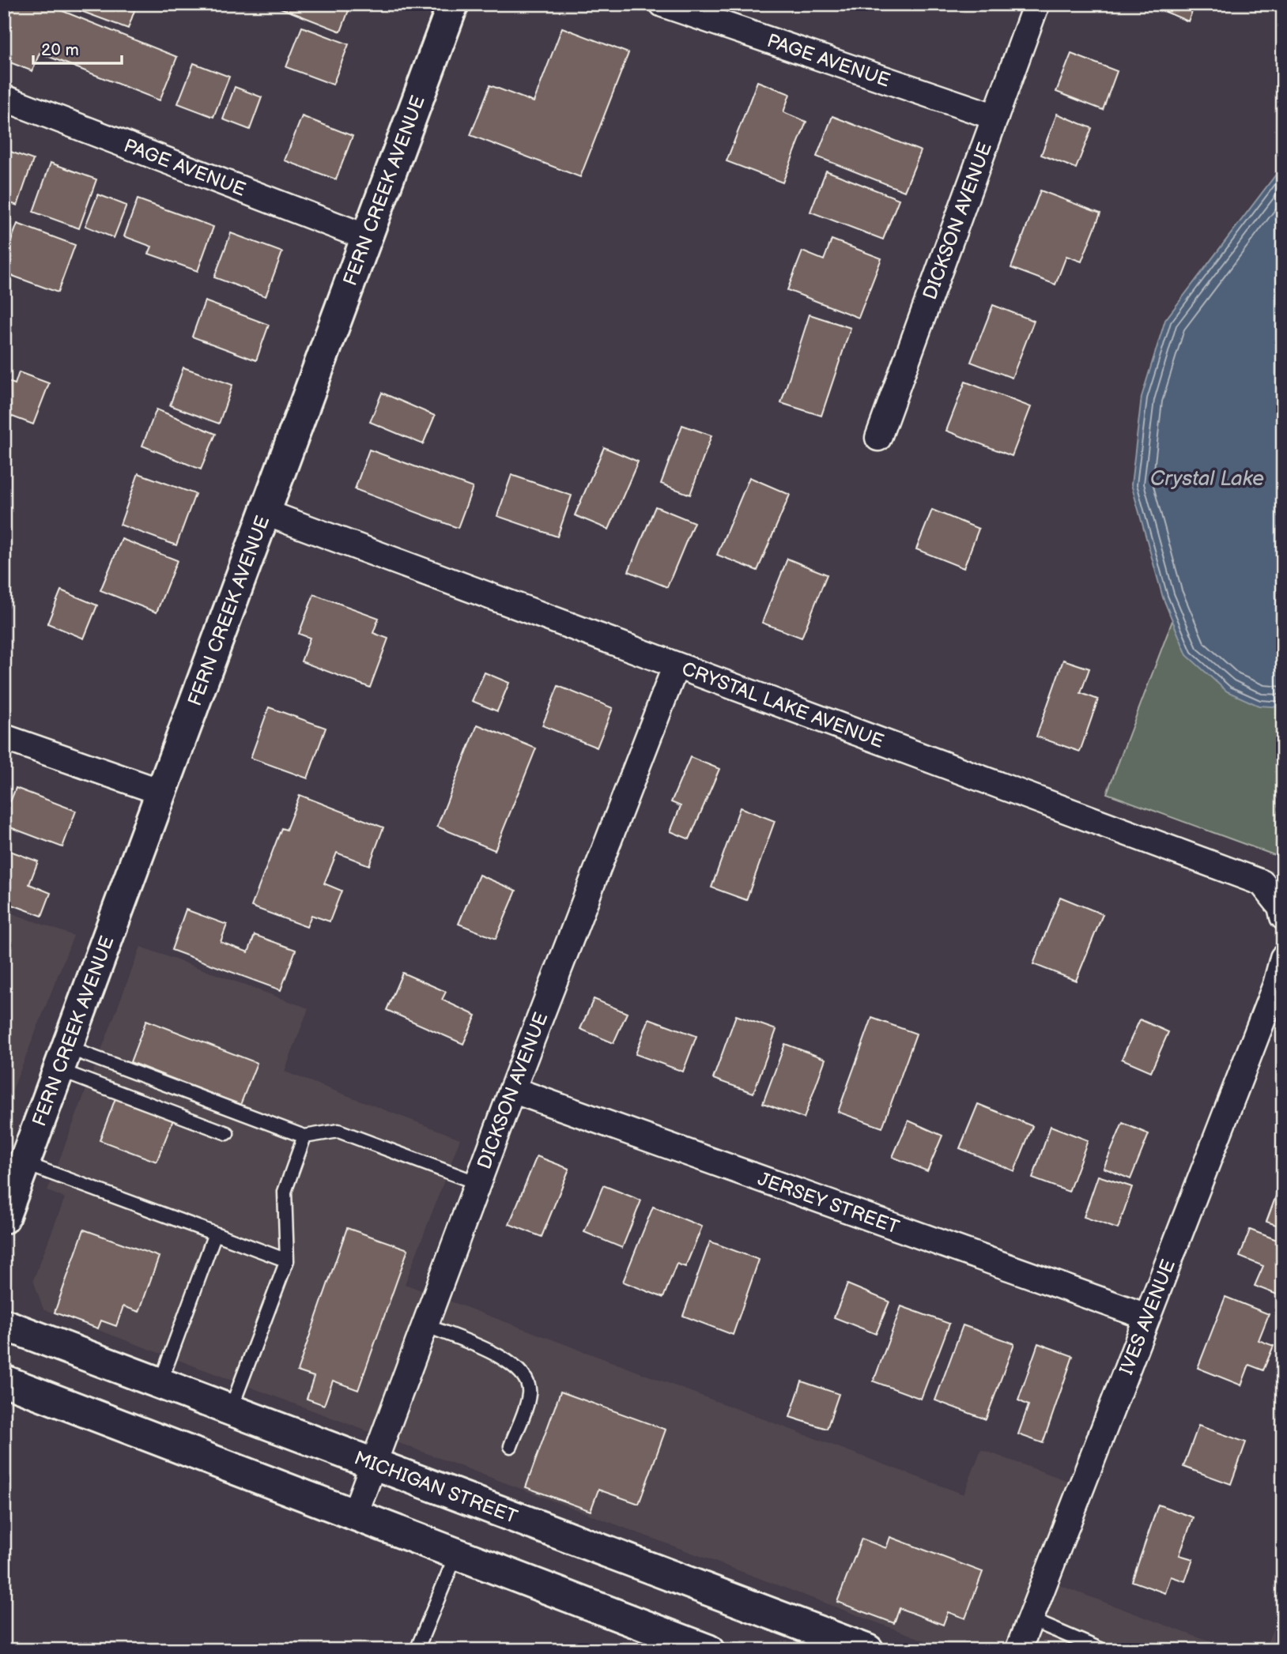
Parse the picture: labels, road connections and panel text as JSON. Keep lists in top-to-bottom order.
{
  "streets": {
    "street": [
      "PAGE AVENUE",
      "FERN CREEK AVENUE",
      "DICKSON AVENUE",
      "CRYSTAL LAKE AVENUE",
      "JERSEY STREET",
      "IVES AVENUE",
      "MICHIGAN STREET"
    ]
  },
  "crossings": [
    ["PAGE AVENUE", "FERN CREEK AVENUE"],
    ["PAGE AVENUE", "DICKSON AVENUE"],
    ["FERN CREEK AVENUE", "CRYSTAL LAKE AVENUE"],
    ["DICKSON AVENUE", "CRYSTAL LAKE AVENUE"],
    ["DICKSON AVENUE", "JERSEY STREET"],
    ["DICKSON AVENUE", "MICHIGAN STREET"],
    ["JERSEY STREET", "IVES AVENUE"]
  ],
  "water": ["Crystal Lake"],
  "scale_bar": "20 m"
}
